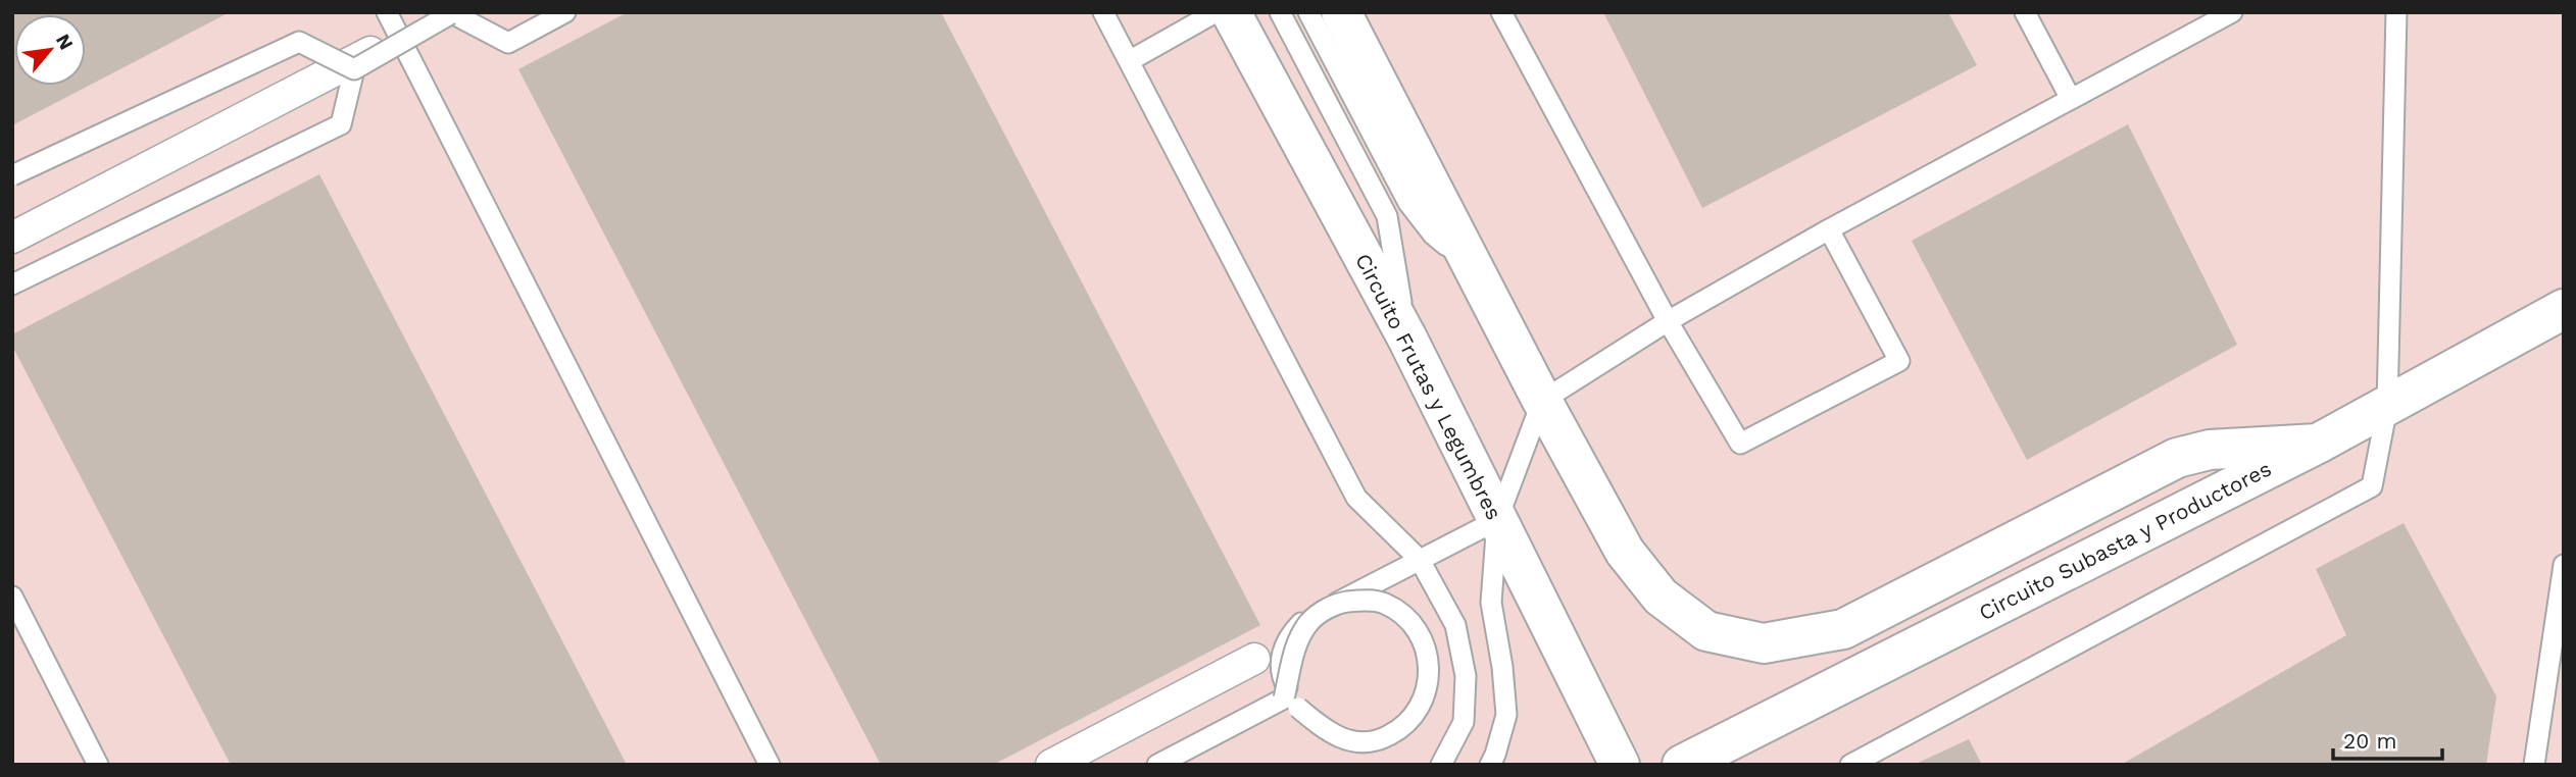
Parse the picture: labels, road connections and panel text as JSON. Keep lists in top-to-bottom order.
{
  "streets": {
    "street": ["Circuito Frutas y Legumbres", "Circuito Subasta y Productores"]
  },
  "scale_bar": "20 m",
  "north": "top right"
}
